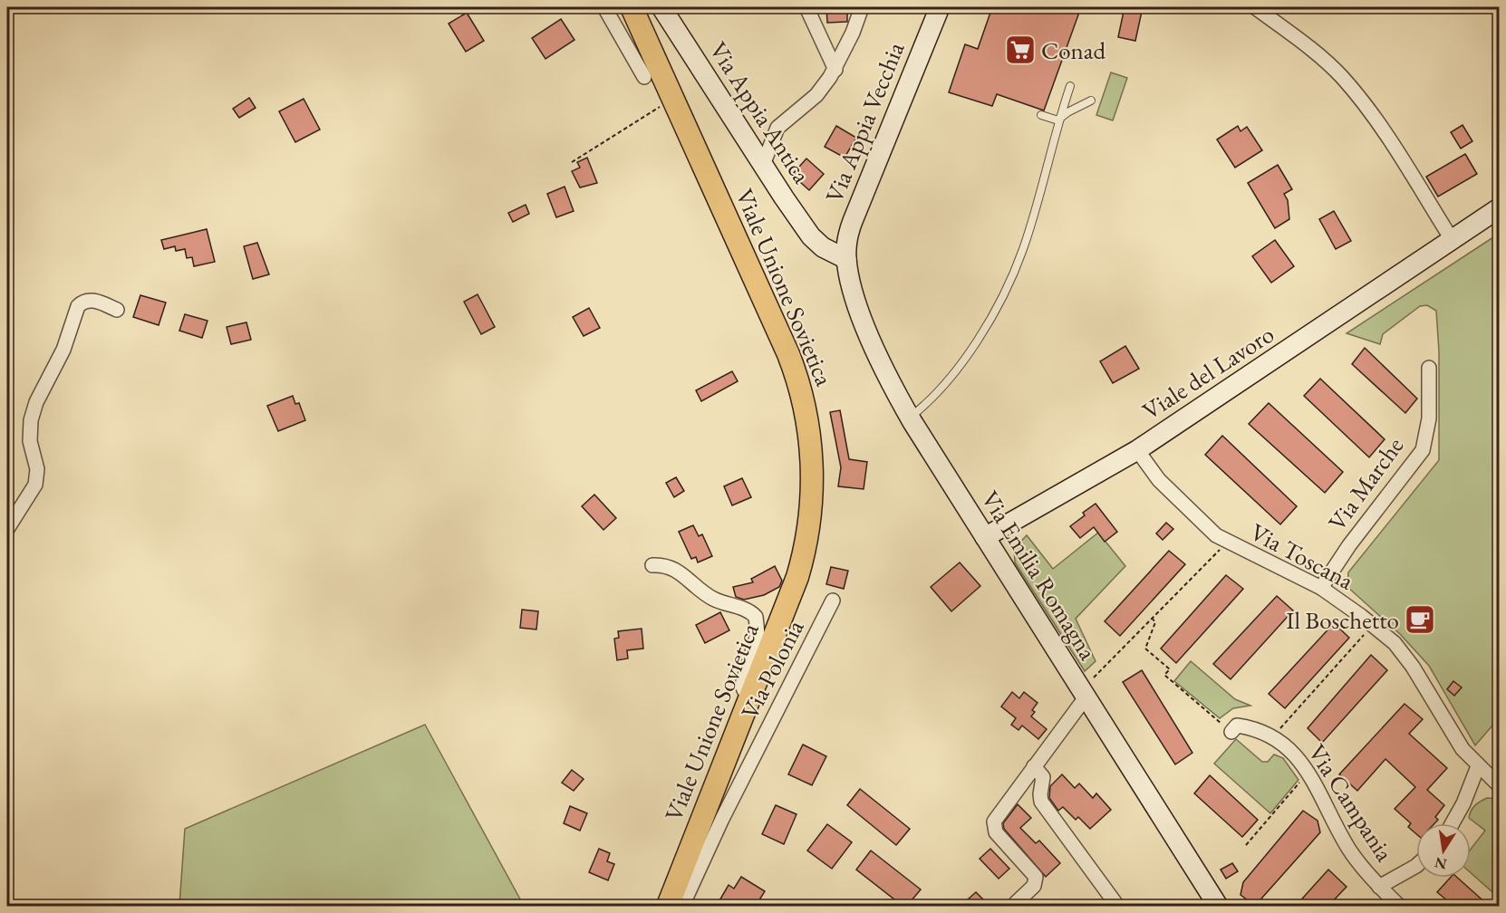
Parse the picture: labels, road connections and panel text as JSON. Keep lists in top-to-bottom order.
{
  "streets": {
    "main road": [
      "Via Appia Antica",
      "Via Appia Vecchia",
      "Viale Unione Sovietica",
      "Viale del Lavoro",
      "Via Emilia Romagna"
    ],
    "street": [
      "Via Marche",
      "Via Toscana",
      "Via Polonia",
      "Via Campania"
    ]
  },
  "crossings": [
    ["Via Appia Antica", "Via Appia Vecchia"],
    ["Via Appia Antica", "Via Emilia Romagna"],
    ["Via Appia Vecchia", "Via Emilia Romagna"],
    ["Viale del Lavoro", "Via Toscana"],
    ["Viale del Lavoro", "Via Emilia Romagna"],
    ["Via Marche", "Via Toscana"]
  ],
  "places": {
    "supermarket": ["Conad"],
    "cafe": ["Il Boschetto"]
  },
  "north": "bottom"
}
